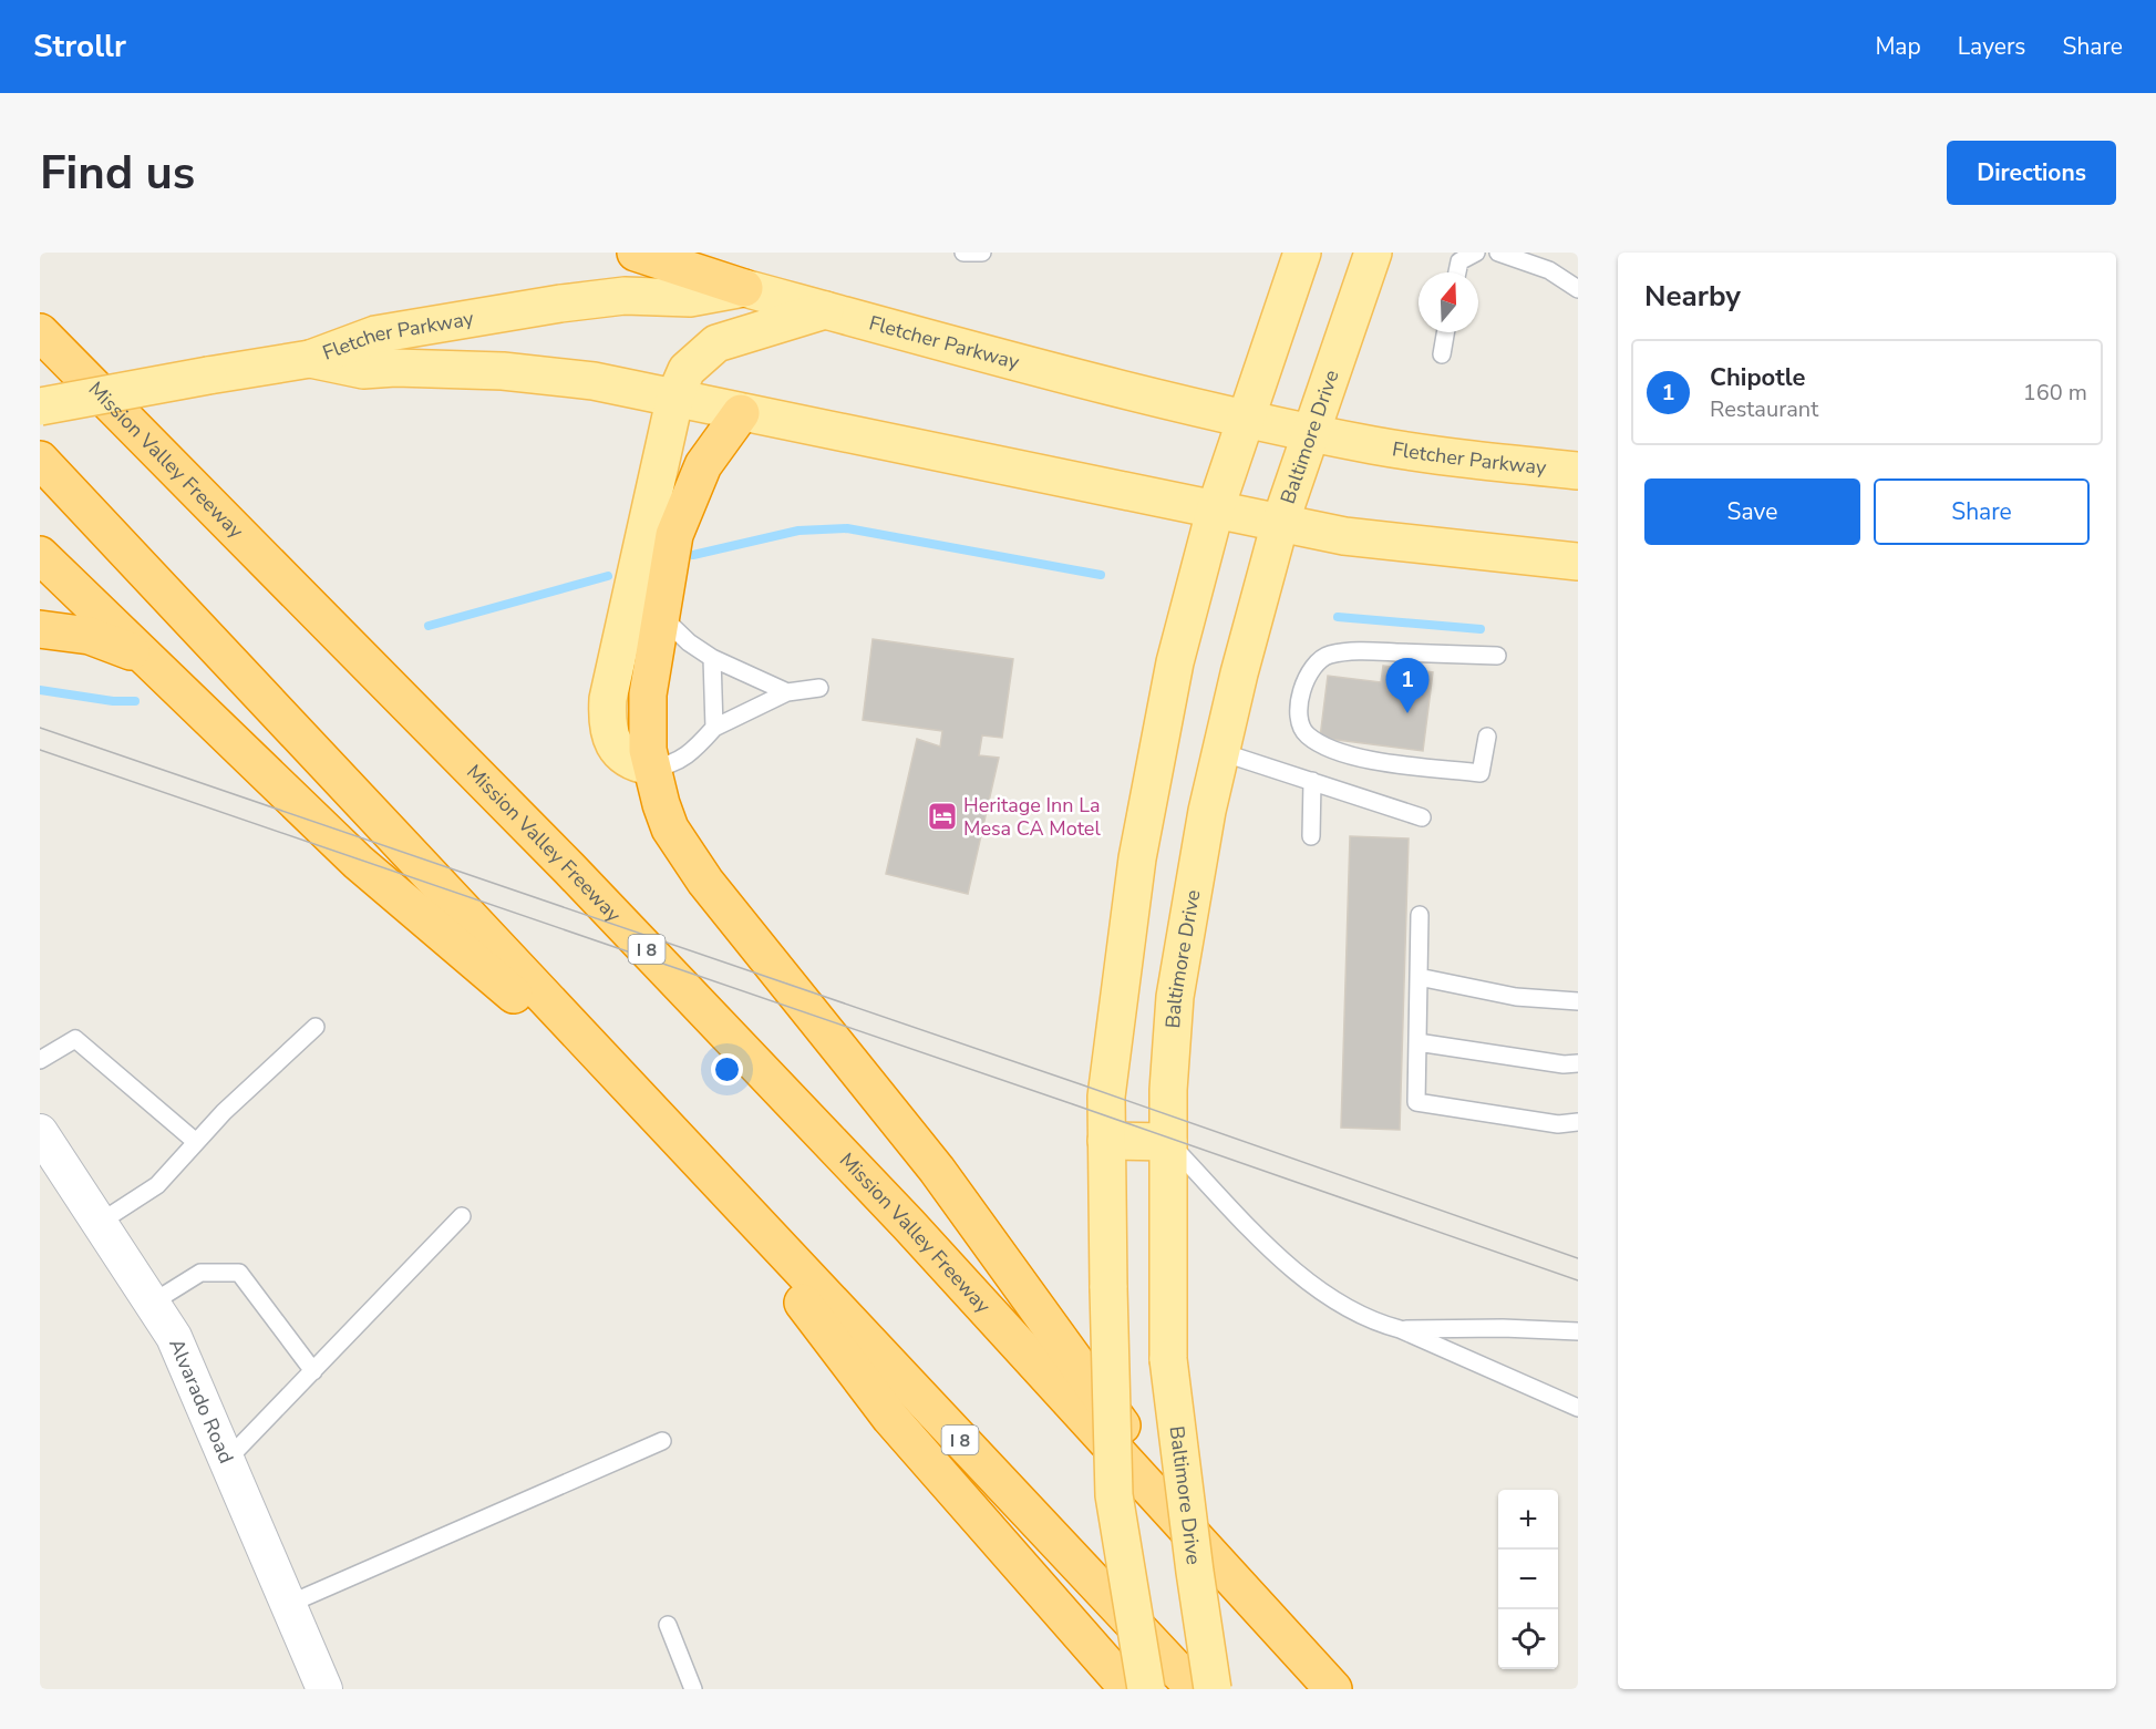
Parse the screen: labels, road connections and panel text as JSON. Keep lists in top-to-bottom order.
{
  "streets": {
    "highway": ["Mission Valley Freeway", "I 8"],
    "main road": ["Fletcher Parkway", "Baltimore Drive"],
    "street": ["Alvarado Road"]
  },
  "crossings": [
    ["Fletcher Parkway", "Baltimore Drive"]
  ],
  "places": {
    "hotel": ["Heritage Inn La Mesa CA Motel"]
  },
  "north": "top",
  "page": {
    "header": "Strollr",
    "nav": ["Map", "Layers", "Share"],
    "buttons": [
      "Directions",
      ["Save", "Share"]
    ],
    "title": "Find us",
    "heading": "Nearby",
    "list": [
      {
        "mark": "1",
        "name": "Chipotle",
        "note": "Restaurant",
        "value": "160 m"
      }
    ],
    "pins": "1",
    "map_buttons": ["+", "−"]
  }
}
